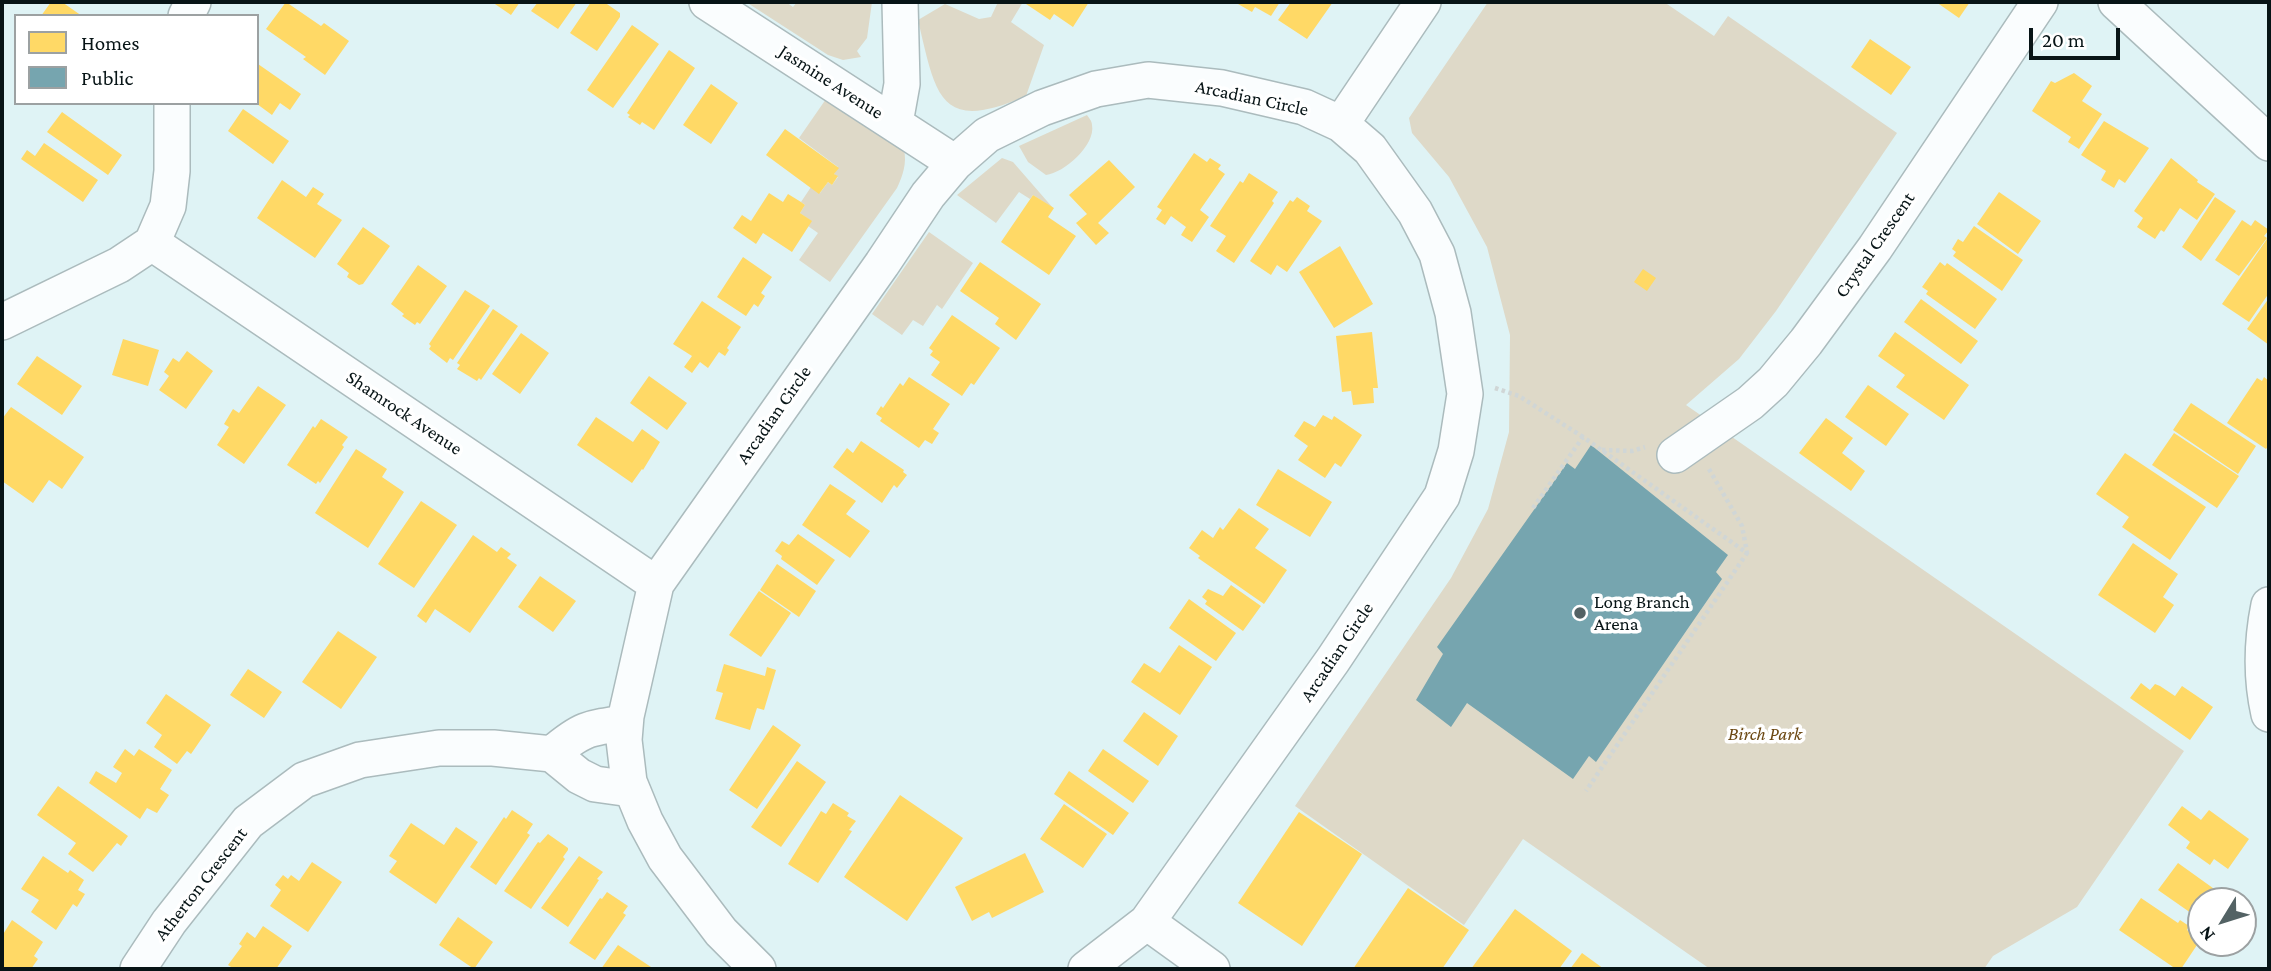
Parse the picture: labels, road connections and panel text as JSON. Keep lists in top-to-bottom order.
{
  "streets": {
    "street": [
      "Jasmine Avenue",
      "Arcadian Circle",
      "Crystal Crescent",
      "Shamrock Avenue",
      "Atherton Crescent"
    ]
  },
  "crossings": [
    ["Jasmine Avenue", "Arcadian Circle"],
    ["Arcadian Circle", "Shamrock Avenue"]
  ],
  "parks": ["Birch Park"],
  "places": ["Long Branch Arena"],
  "legend": ["Homes", "Public"],
  "scale_bar": "20 m",
  "north": "bottom left"
}
